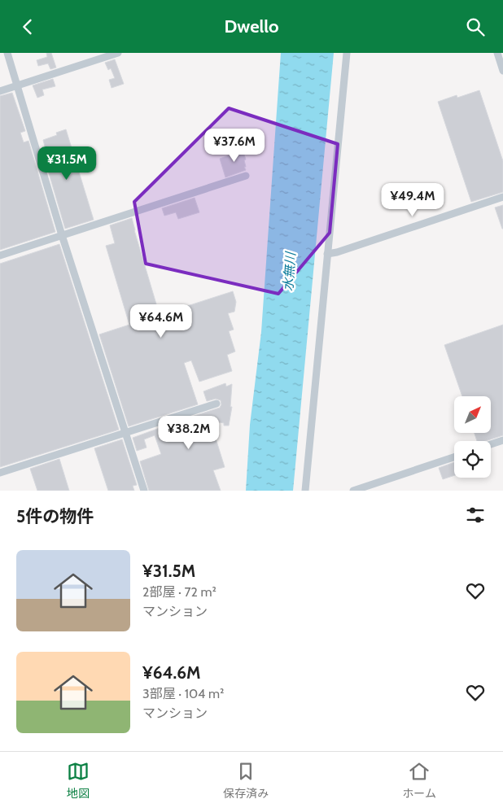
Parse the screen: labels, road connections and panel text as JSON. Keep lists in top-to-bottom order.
{
  "water": ["水無川"],
  "north": "top right",
  "page": {
    "header": "Dwello",
    "price": [
      "¥37.6M",
      "¥31.5M",
      "¥49.4M",
      "¥64.6M",
      "¥38.2M"
    ],
    "heading": "5件の物件",
    "list": [
      {
        "name": "¥31.5M",
        "note": "2部屋 · 72 m² · マンション"
      },
      {
        "name": "¥64.6M",
        "note": "3部屋 · 104 m² · マンション"
      }
    ],
    "tabs": ["地図", "保存済み", "ホーム"]
  }
}
